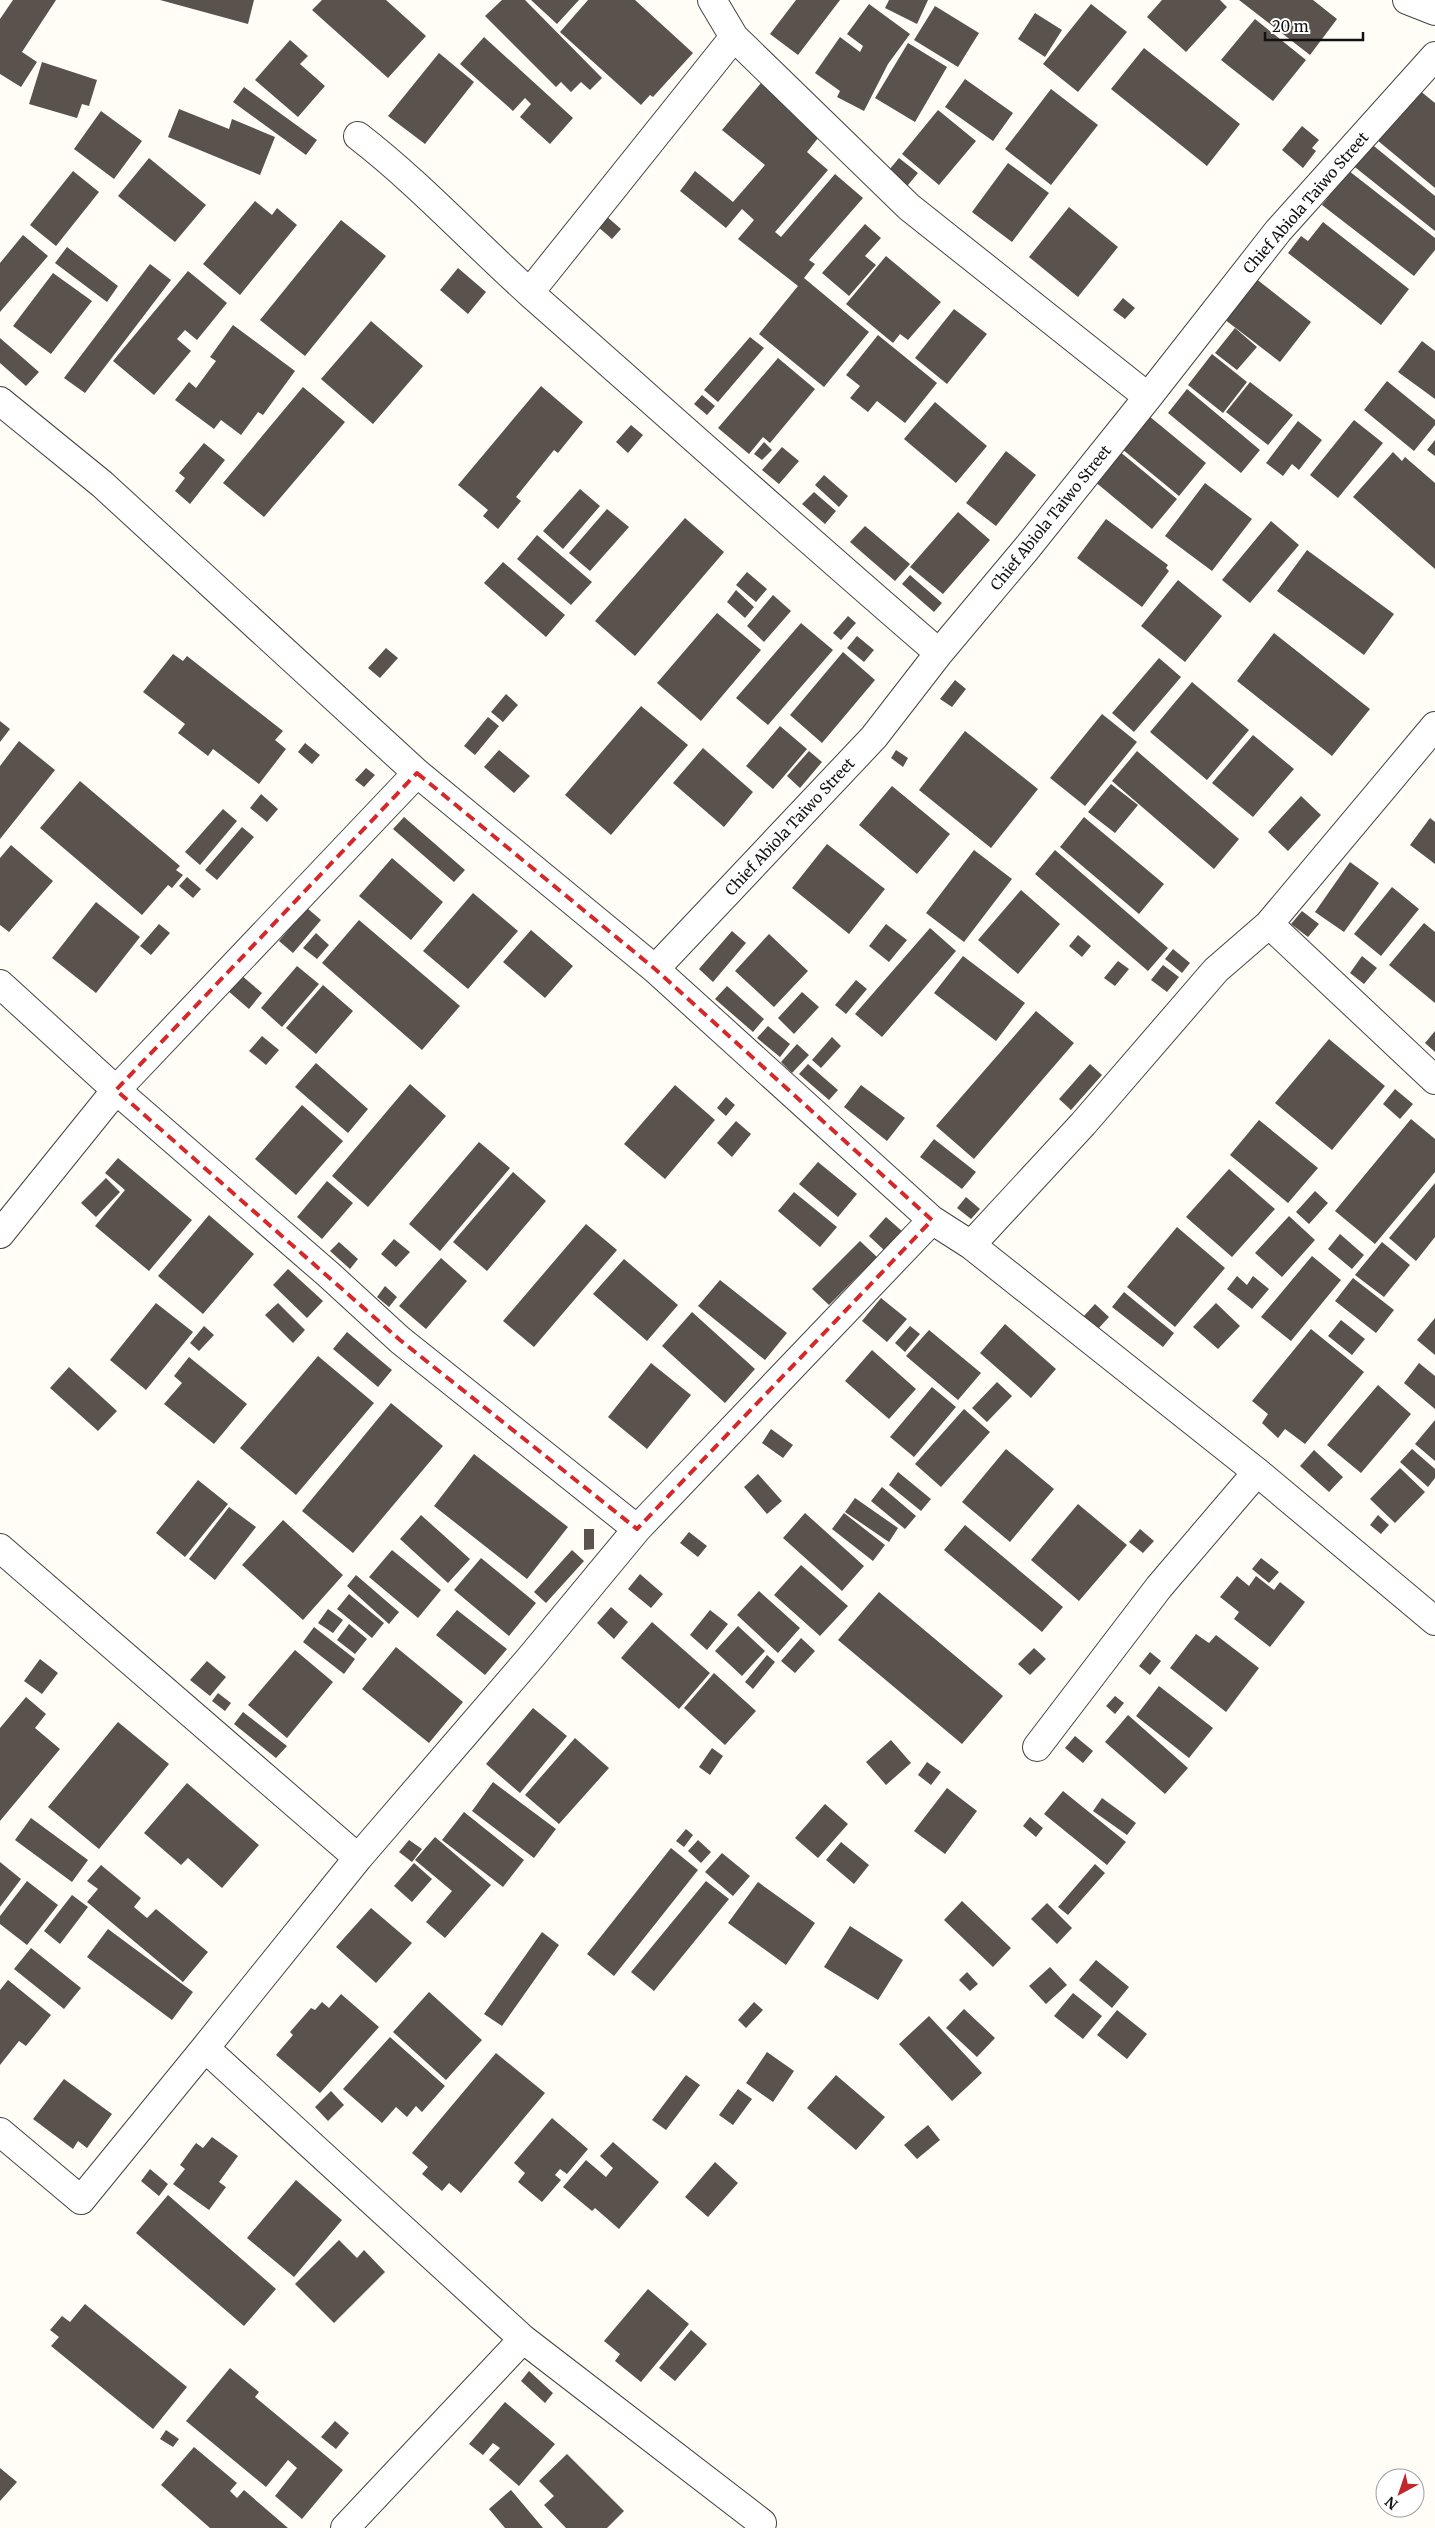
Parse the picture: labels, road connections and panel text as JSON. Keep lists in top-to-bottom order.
{
  "streets": {
    "street": ["Chief Abiola Taiwo Street"]
  },
  "scale_bar": "20 m",
  "north": "bottom left"
}
